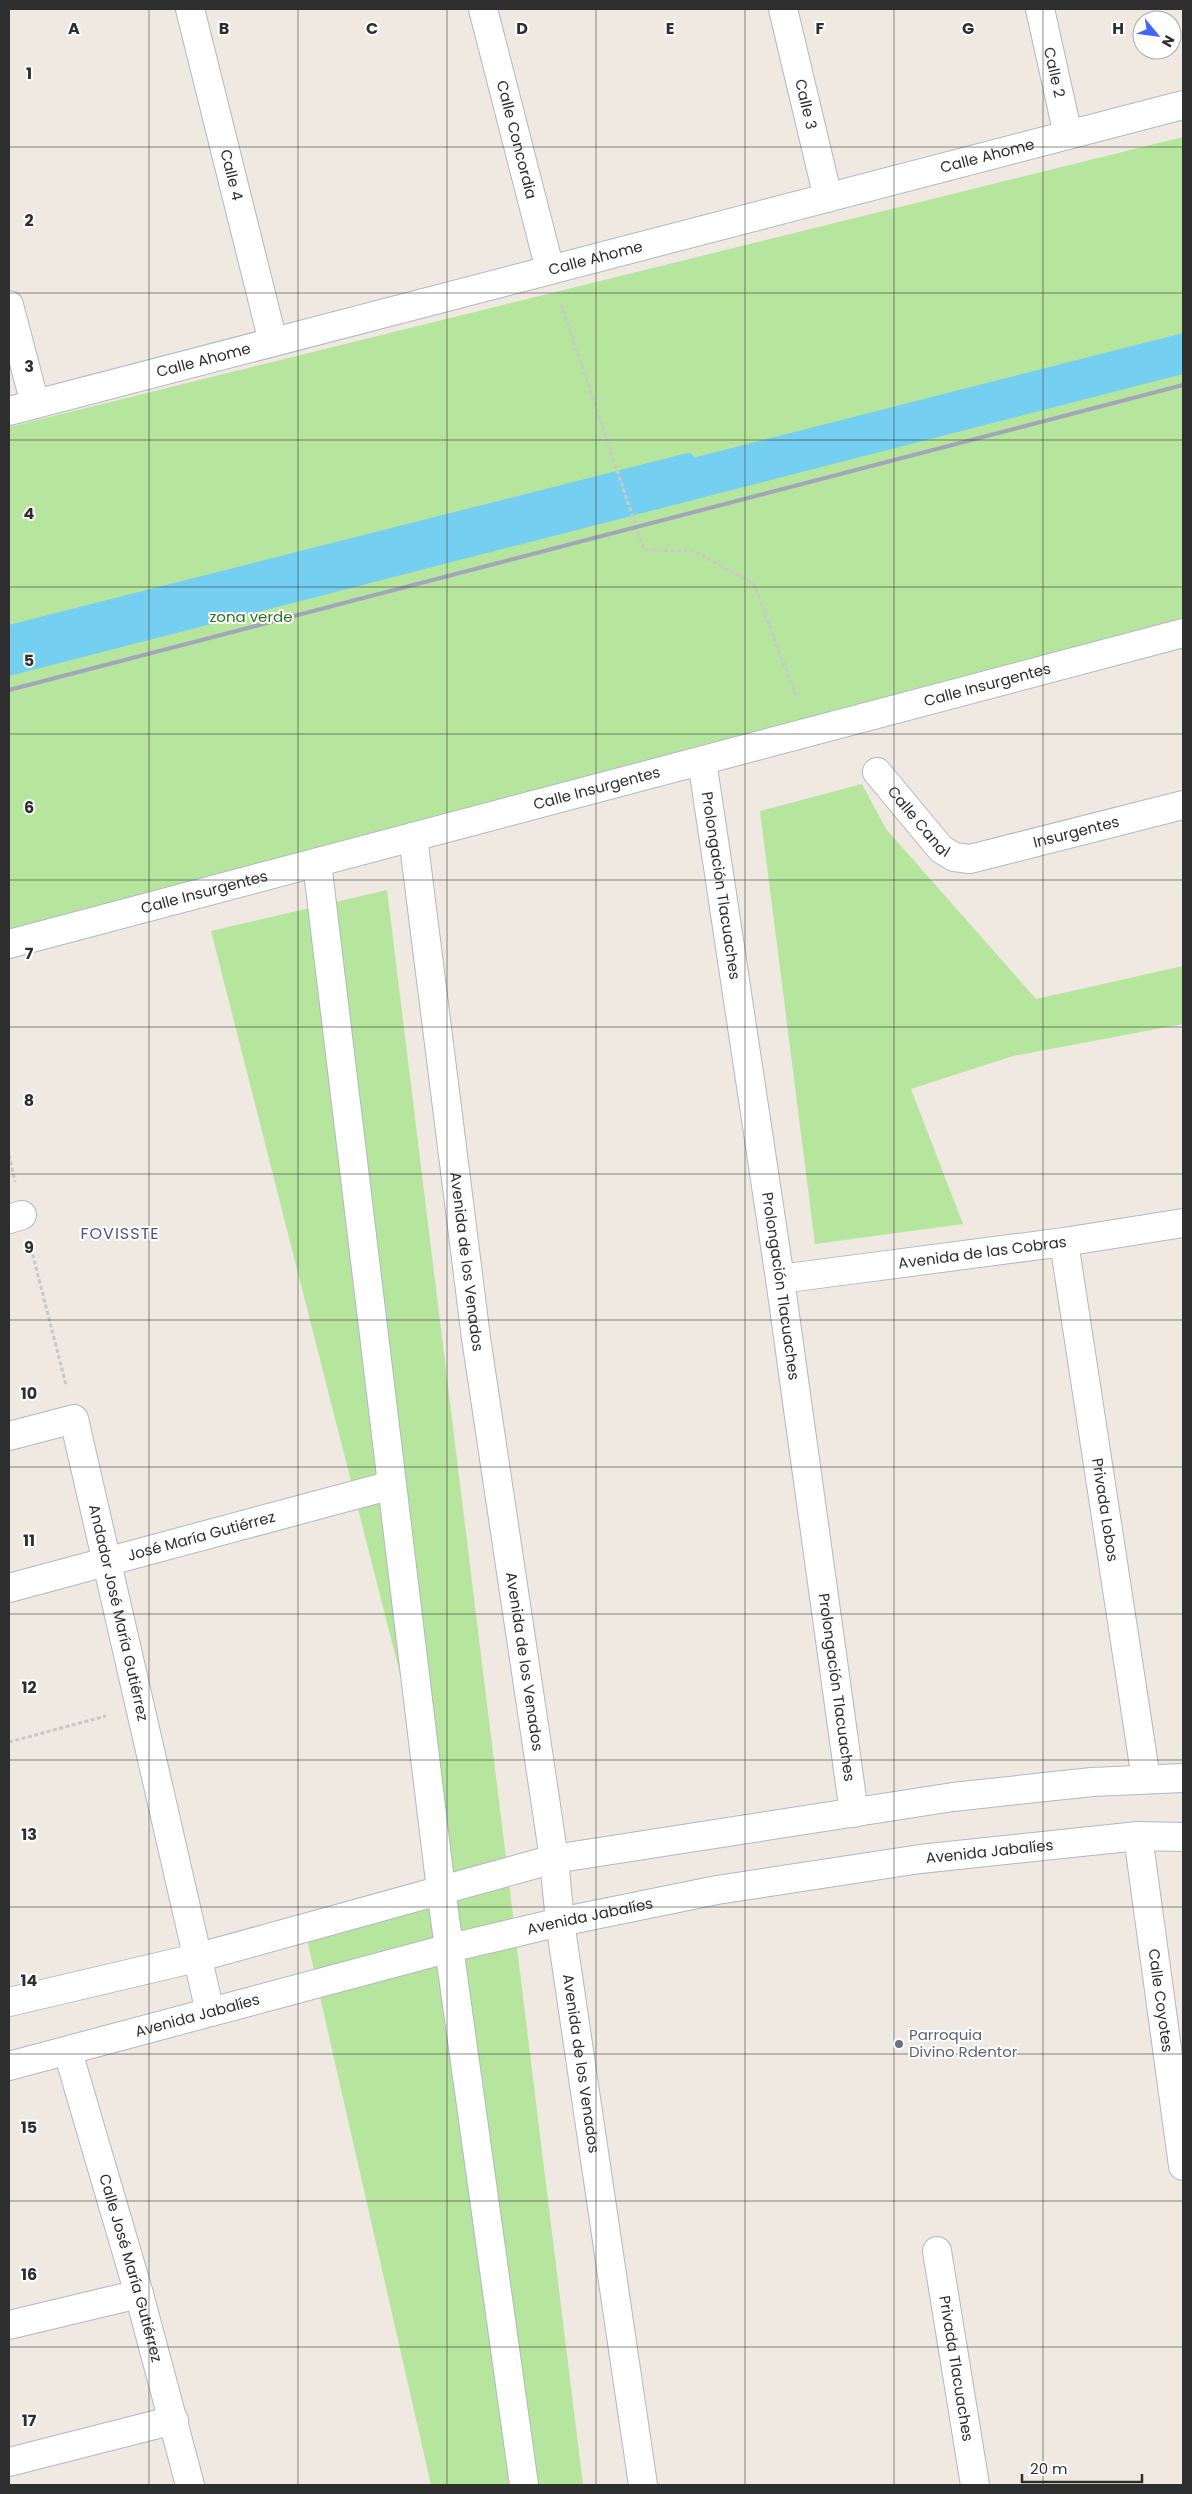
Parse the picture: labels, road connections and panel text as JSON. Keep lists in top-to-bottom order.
{
  "streets": {
    "street": [
      "Calle 2",
      "Calle 3",
      "Calle Concordia",
      "Calle Ahome",
      "Calle 4",
      "Calle Insurgentes",
      "Calle Canal",
      "Insurgentes",
      "Prolongación Tlacuaches",
      "Avenida de las Cobras",
      "Avenida de los Venados",
      "Privada Lobos",
      "José María Gutiérrez",
      "Andador José María Gutiérrez",
      "Avenida Jabalíes",
      "Calle Coyotes",
      "Calle José María Gutiérrez",
      "Privada Tlacuaches"
    ]
  },
  "crossings": [
    ["Calle 2", "Calle Ahome"],
    ["Calle 3", "Calle Ahome"],
    ["Calle Concordia", "Calle Ahome"],
    ["Calle Ahome", "Calle 4"],
    ["Calle Insurgentes", "Prolongación Tlacuaches"],
    ["Calle Insurgentes", "Avenida de los Venados"],
    ["Calle Canal", "Insurgentes"],
    ["Prolongación Tlacuaches", "Avenida de las Cobras"],
    ["Avenida de las Cobras", "Privada Lobos"],
    ["Avenida de los Venados", "Avenida Jabalíes"],
    ["José María Gutiérrez", "Andador José María Gutiérrez"],
    ["Andador José María Gutiérrez", "Avenida Jabalíes"],
    ["Avenida Jabalíes", "Calle Coyotes"],
    ["Avenida Jabalíes", "Calle José María Gutiérrez"]
  ],
  "districts": ["FOVISSTE"],
  "parks": ["zona verde"],
  "places": ["Parroquia Divino Rdentor"],
  "scale_bar": "20 m",
  "north": "bottom right",
  "grid": {
    "columns": [
      "A",
      "B",
      "C",
      "D",
      "E",
      "F",
      "G",
      "H"
    ],
    "rows": [
      "1",
      "2",
      "3",
      "4",
      "5",
      "6",
      "7",
      "8",
      "9",
      "10",
      "11",
      "12",
      "13",
      "14",
      "15",
      "16",
      "17"
    ]
  }
}
